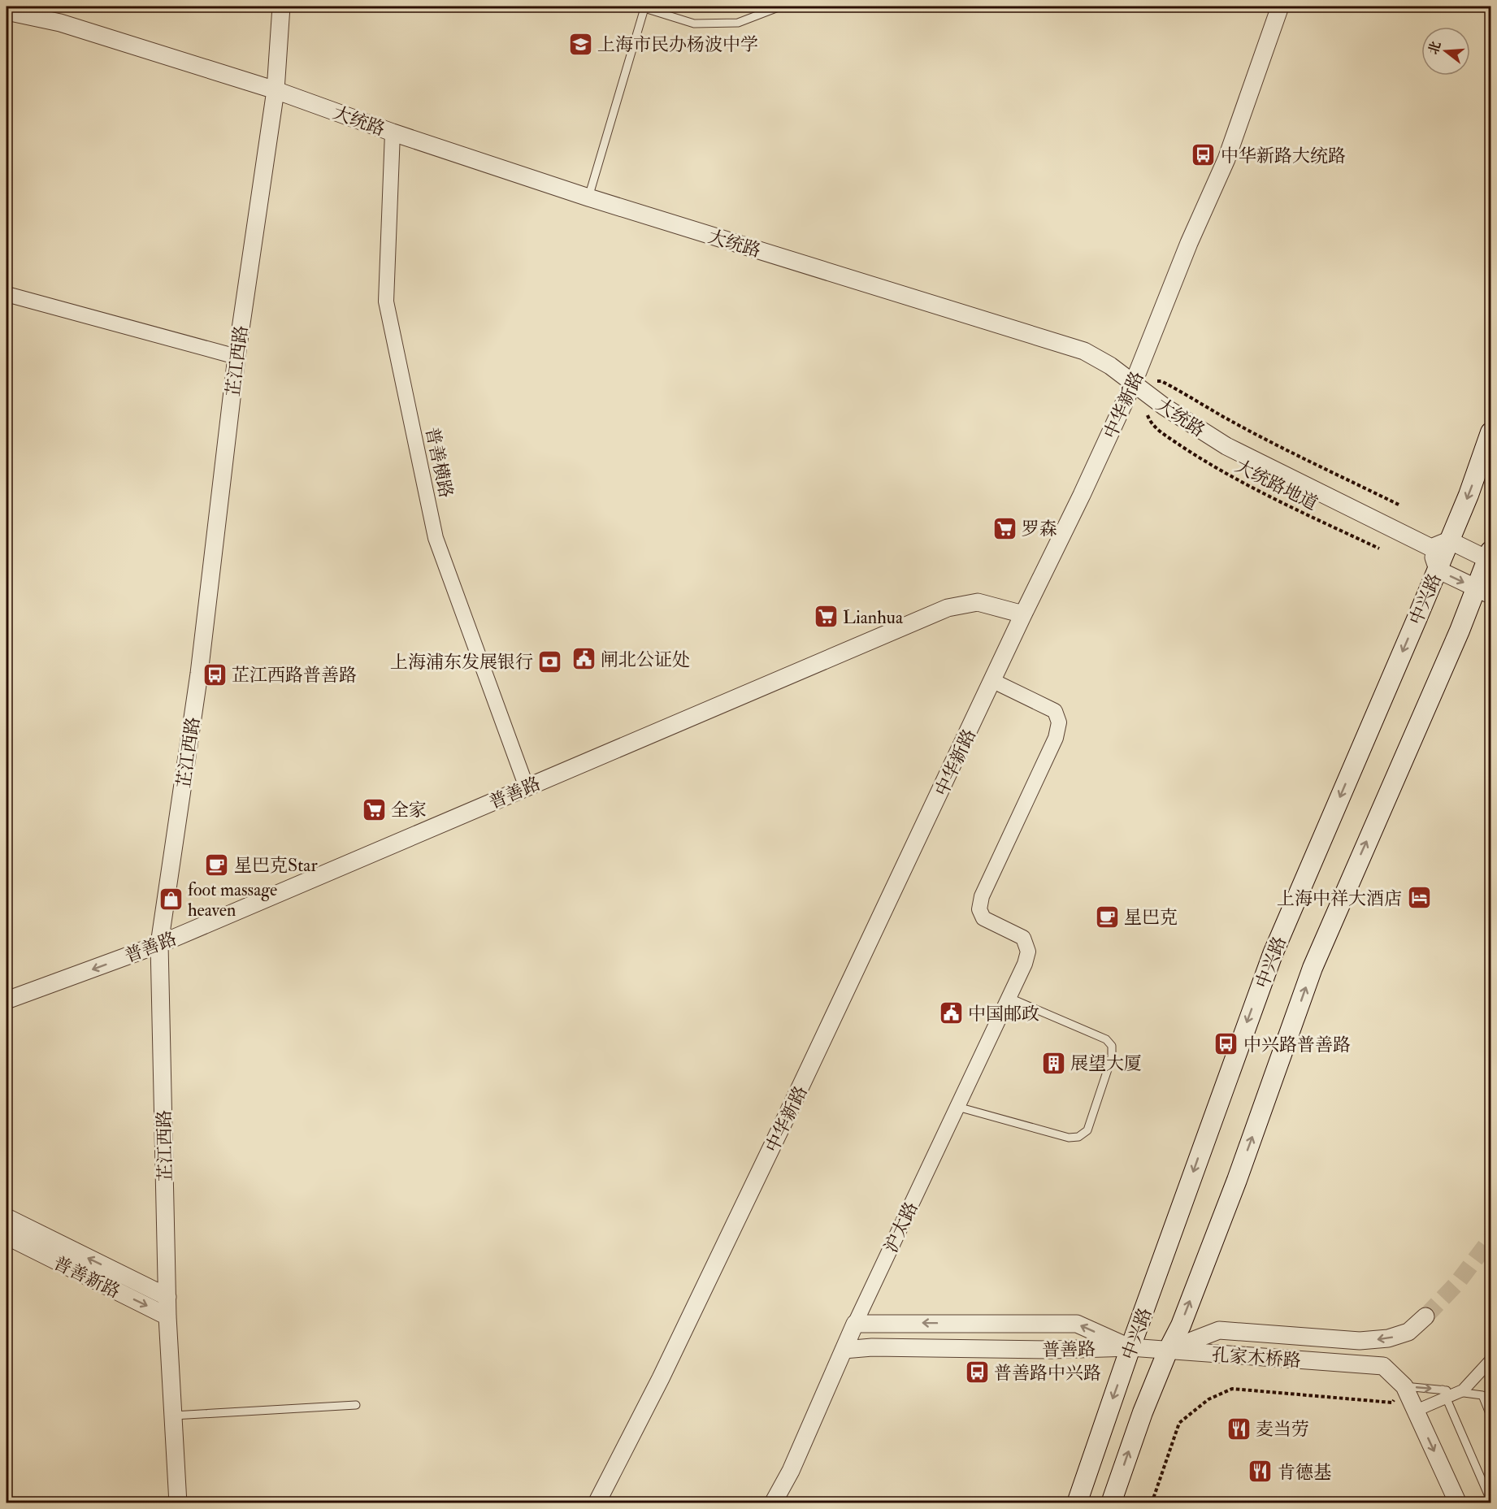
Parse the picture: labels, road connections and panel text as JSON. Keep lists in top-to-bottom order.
{
  "streets": {
    "main road": ["中兴路"],
    "street": [
      "大统路",
      "芷江西路",
      "中华新路",
      "普善横路",
      "普善路",
      "沪太路",
      "普善新路",
      "孔家木桥路"
    ],
    "path": ["大统路地道"]
  },
  "crossings": [
    ["大统路", "芷江西路"],
    ["大统路", "中华新路"],
    ["大统路", "普善横路"],
    ["芷江西路", "普善路"],
    ["芷江西路", "普善新路"],
    ["中华新路", "普善路"],
    ["中华新路", "沪太路"],
    ["普善横路", "普善路"],
    ["中兴路", "普善路"],
    ["中兴路", "孔家木桥路"],
    ["普善路", "沪太路"],
    ["普善路", "孔家木桥路"]
  ],
  "places": {
    "school or university": ["上海市民办杨波中学"],
    "bus stop": [
      "中华新路大统路",
      "芷江西路普善路",
      "中兴路普善路",
      "普善路中兴路"
    ],
    "supermarket": ["罗森", "Lianhua", "全家"],
    "public building": ["闸北公证处", "中国邮政"],
    "bank": ["上海浦东发展银行"],
    "cafe": ["星巴克Star", "星巴克"],
    "hotel": ["上海中祥大酒店"],
    "shop": ["foot massage heaven"],
    "building": ["展望大厦"],
    "restaurant": ["麦当劳", "肯德基"]
  },
  "north": "left"
}
